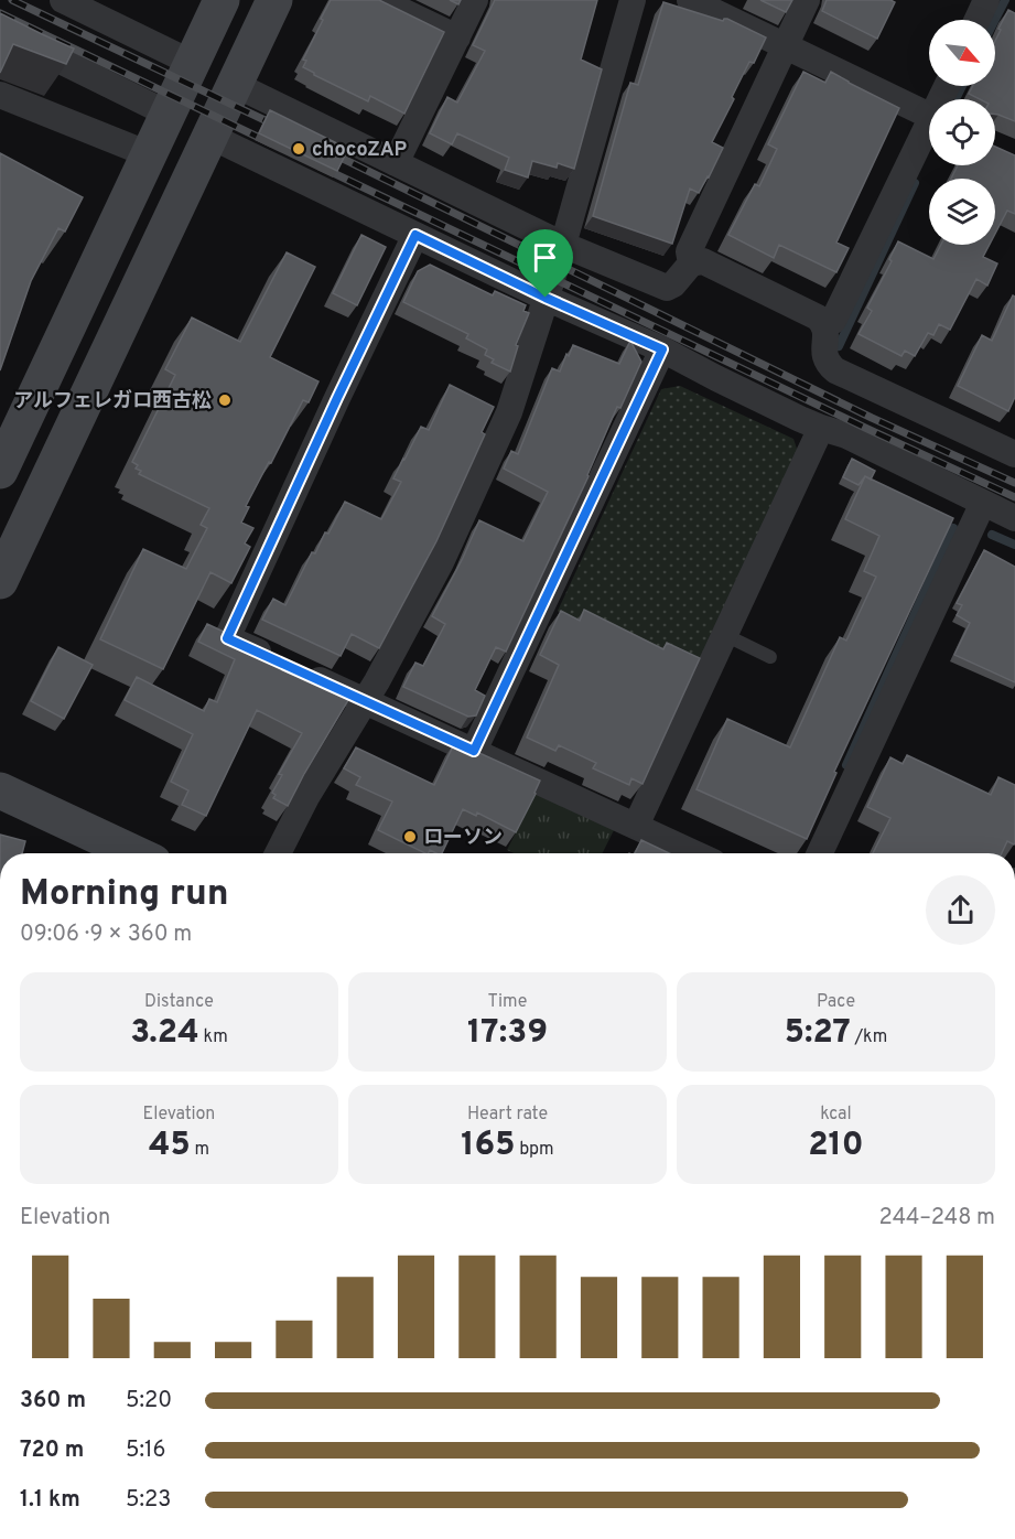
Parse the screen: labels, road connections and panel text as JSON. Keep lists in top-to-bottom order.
{
  "places": ["chocoZAP", "アルフェレガロ西古松", "ローソン"],
  "north": "bottom right",
  "page": {
    "heading": ["Morning run", "09:06 · 9 × 360 m"],
    "stats": [
      ["Distance", "3.24 km"],
      ["Time", "17:39"],
      ["Pace", "5:27 /km"],
      ["Elevation", "45 m"],
      ["Heart rate", "165 bpm"],
      ["kcal", "210"]
    ],
    "chart": ["Elevation", "244–248 m"],
    "list": [
      {
        "name": "360 m",
        "note": "5:20"
      },
      {
        "name": "720 m",
        "note": "5:16"
      },
      {
        "name": "1.1 km",
        "note": "5:23"
      }
    ]
  }
}
